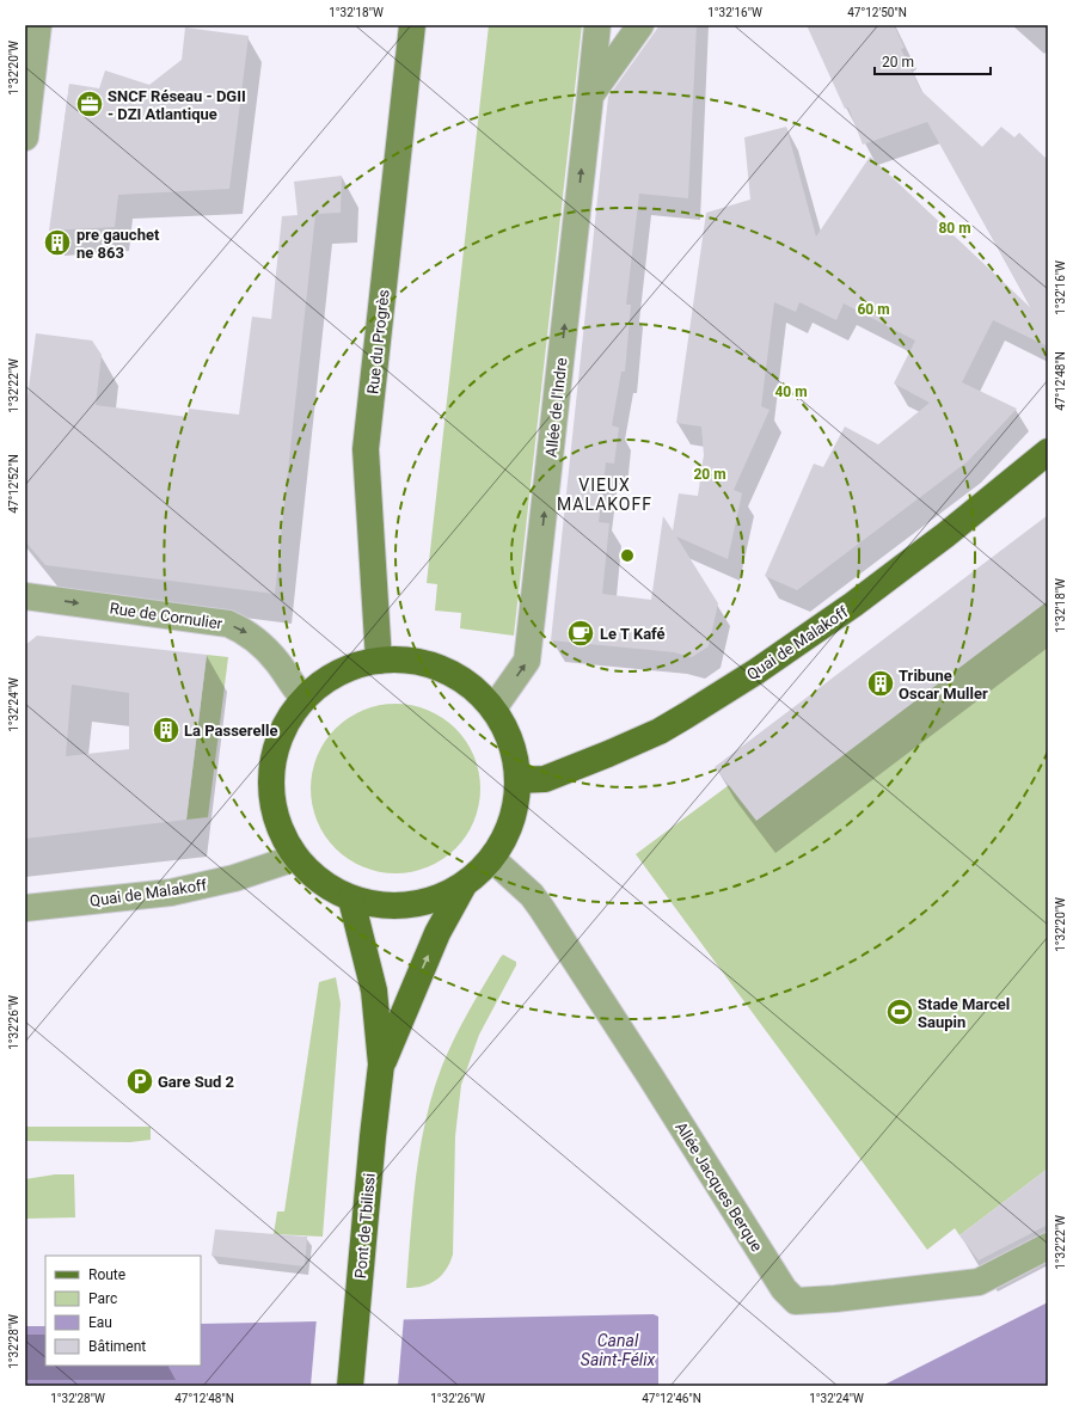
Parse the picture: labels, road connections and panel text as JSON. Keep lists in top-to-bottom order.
{
  "streets": {
    "main road": ["Quai de Malakoff", "Pont de Tbilissi"],
    "street": [
      "Rue du Progrès",
      "Allée de l'Indre",
      "Rue de Cornulier",
      "Allée Jacques Berque"
    ]
  },
  "one_way": ["Allée de l'Indre", "Rue de Cornulier"],
  "districts": ["VIEUX MALAKOFF"],
  "water": ["Canal Saint-Félix"],
  "places": {
    "office": ["SNCF Réseau - DGII - DZI Atlantique"],
    "building": ["pre gauchet ne 863", "Tribune Oscar Muller", "La Passerelle"],
    "cafe": ["Le T Kafé"],
    "sports": ["Stade Marcel Saupin"],
    "parking": ["Gare Sud 2"]
  },
  "legend": [
    "Route",
    "Parc",
    "Eau",
    "Bâtiment"
  ],
  "scale_bar": "20 m",
  "coordinates": [
    "1°32'18\"W",
    "1°32'16\"W",
    "47°12'50\"N",
    "1°32'20\"W",
    "47°12'48\"N",
    "1°32'22\"W",
    "47°12'52\"N",
    "1°32'24\"W",
    "1°32'26\"W",
    "1°32'28\"W",
    "47°12'46\"N"
  ],
  "rings": [
    "80 m",
    "60 m",
    "40 m",
    "20 m"
  ]
}
